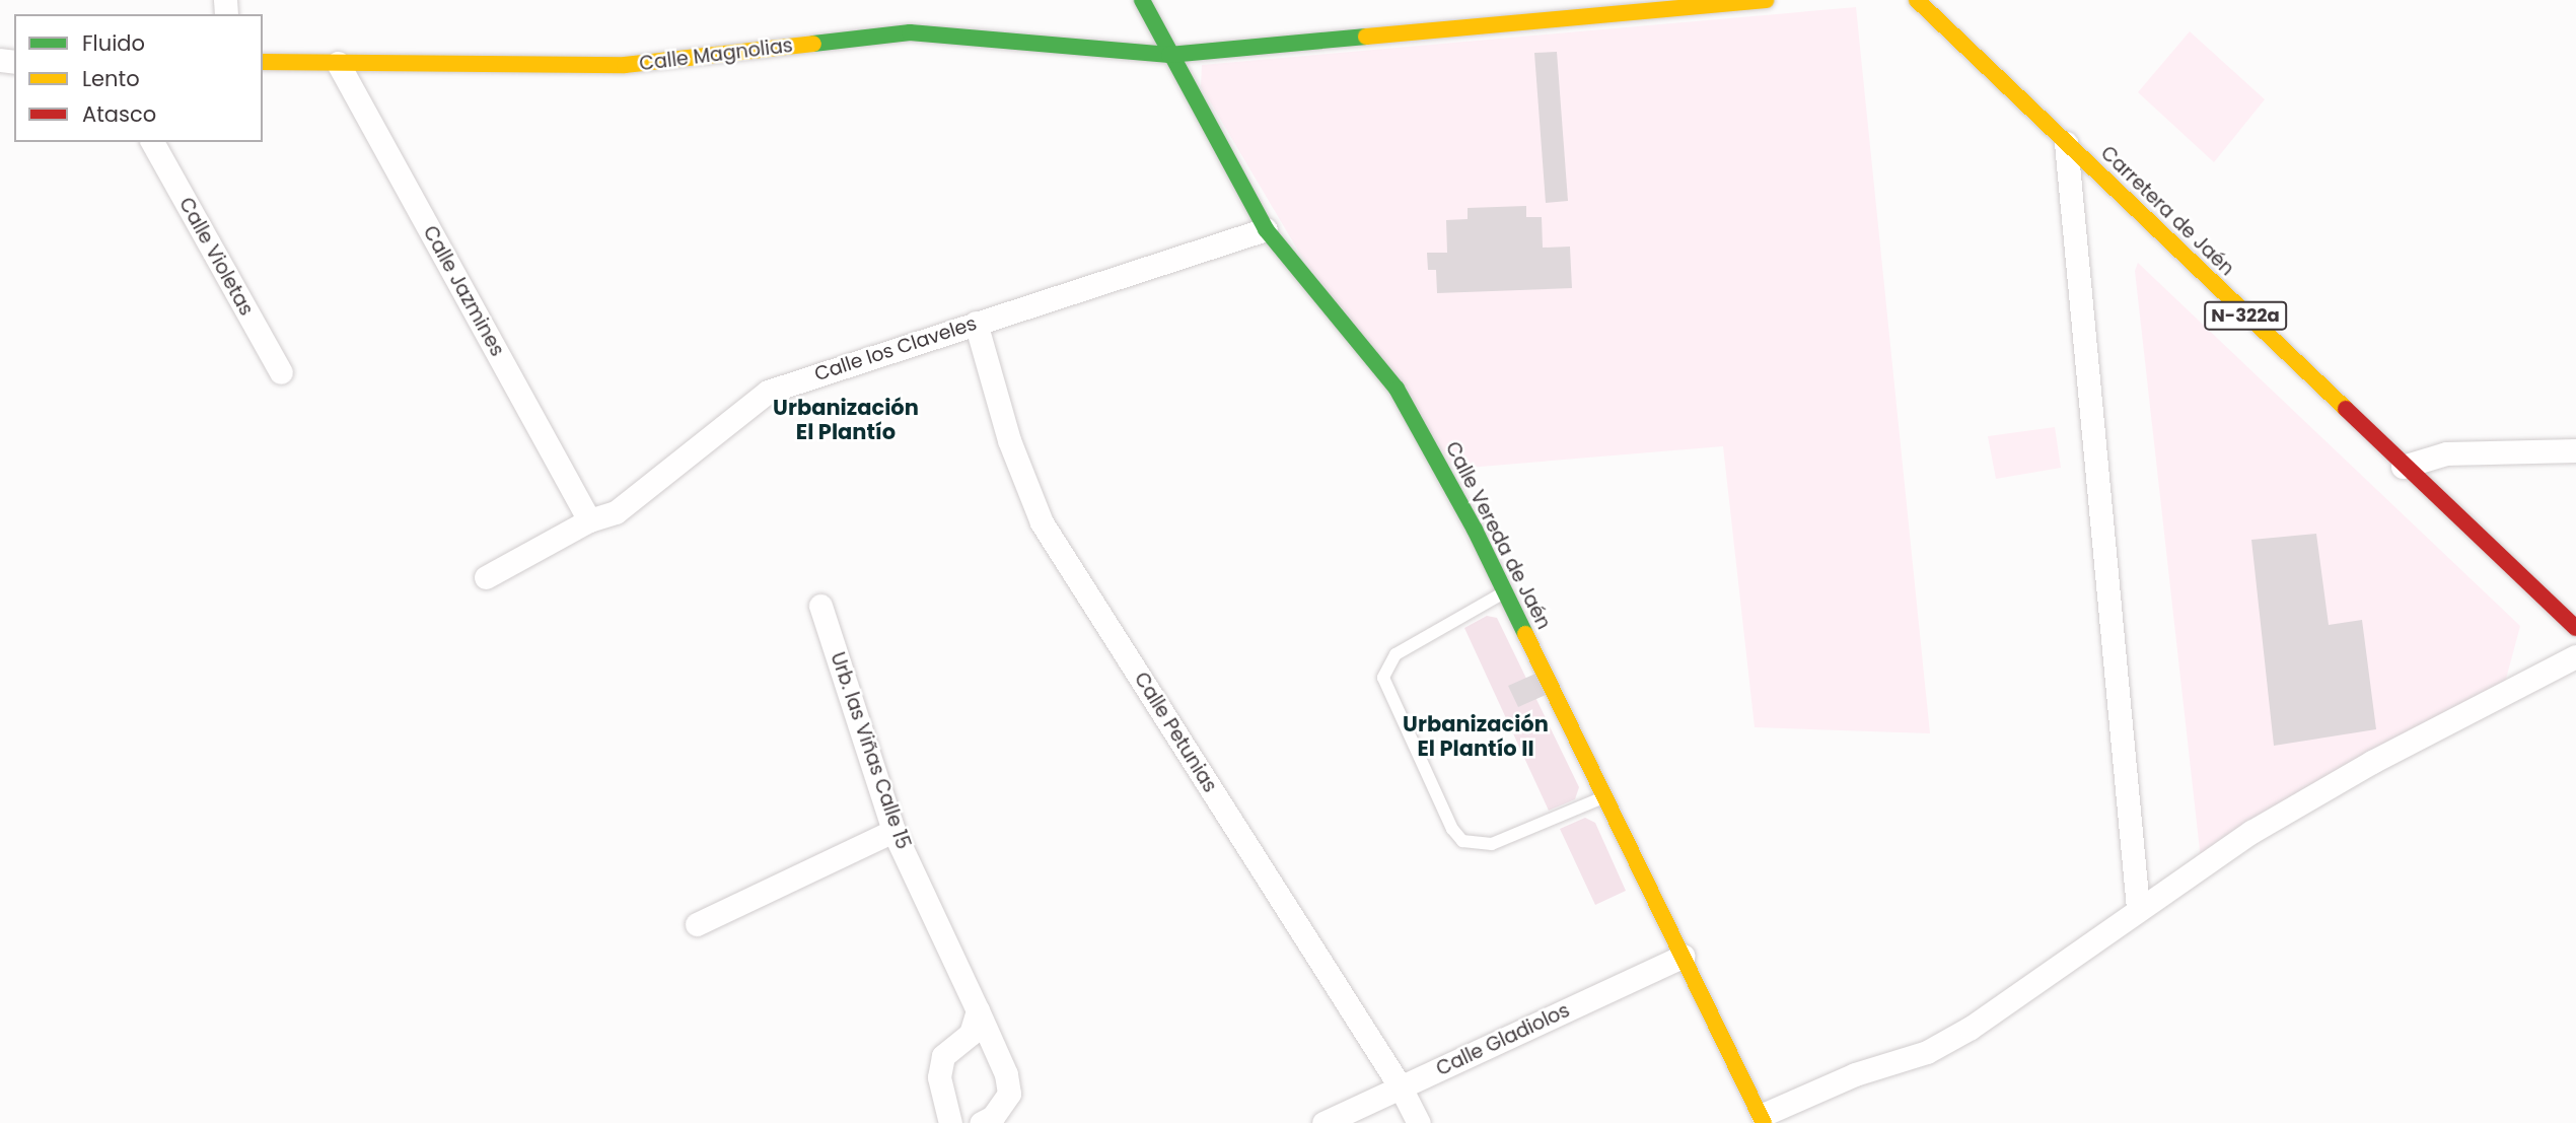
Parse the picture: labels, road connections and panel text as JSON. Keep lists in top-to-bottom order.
{
  "streets": {
    "main road": [
      "Calle Magnolias",
      "Carretera de Jaén",
      "N-322a",
      "Calle Vereda de Jaén"
    ],
    "street": [
      "Calle Violetas",
      "Calle Jazmines",
      "Calle los Claveles",
      "Calle Petunias",
      "Urb. las Viñas Calle 15",
      "Calle Gladiolos"
    ]
  },
  "crossings": [
    ["Calle Magnolias", "Calle Jazmines"],
    ["Calle Magnolias", "Calle Vereda de Jaén"],
    ["Calle Jazmines", "Calle los Claveles"],
    ["Calle los Claveles", "Calle Vereda de Jaén"],
    ["Calle los Claveles", "Calle Petunias"],
    ["Calle Vereda de Jaén", "Calle Gladiolos"],
    ["Calle Petunias", "Calle Gladiolos"]
  ],
  "districts": ["Urbanización El Plantío", "Urbanización El Plantío II"],
  "legend": ["Fluido", "Lento", "Atasco"]
}
